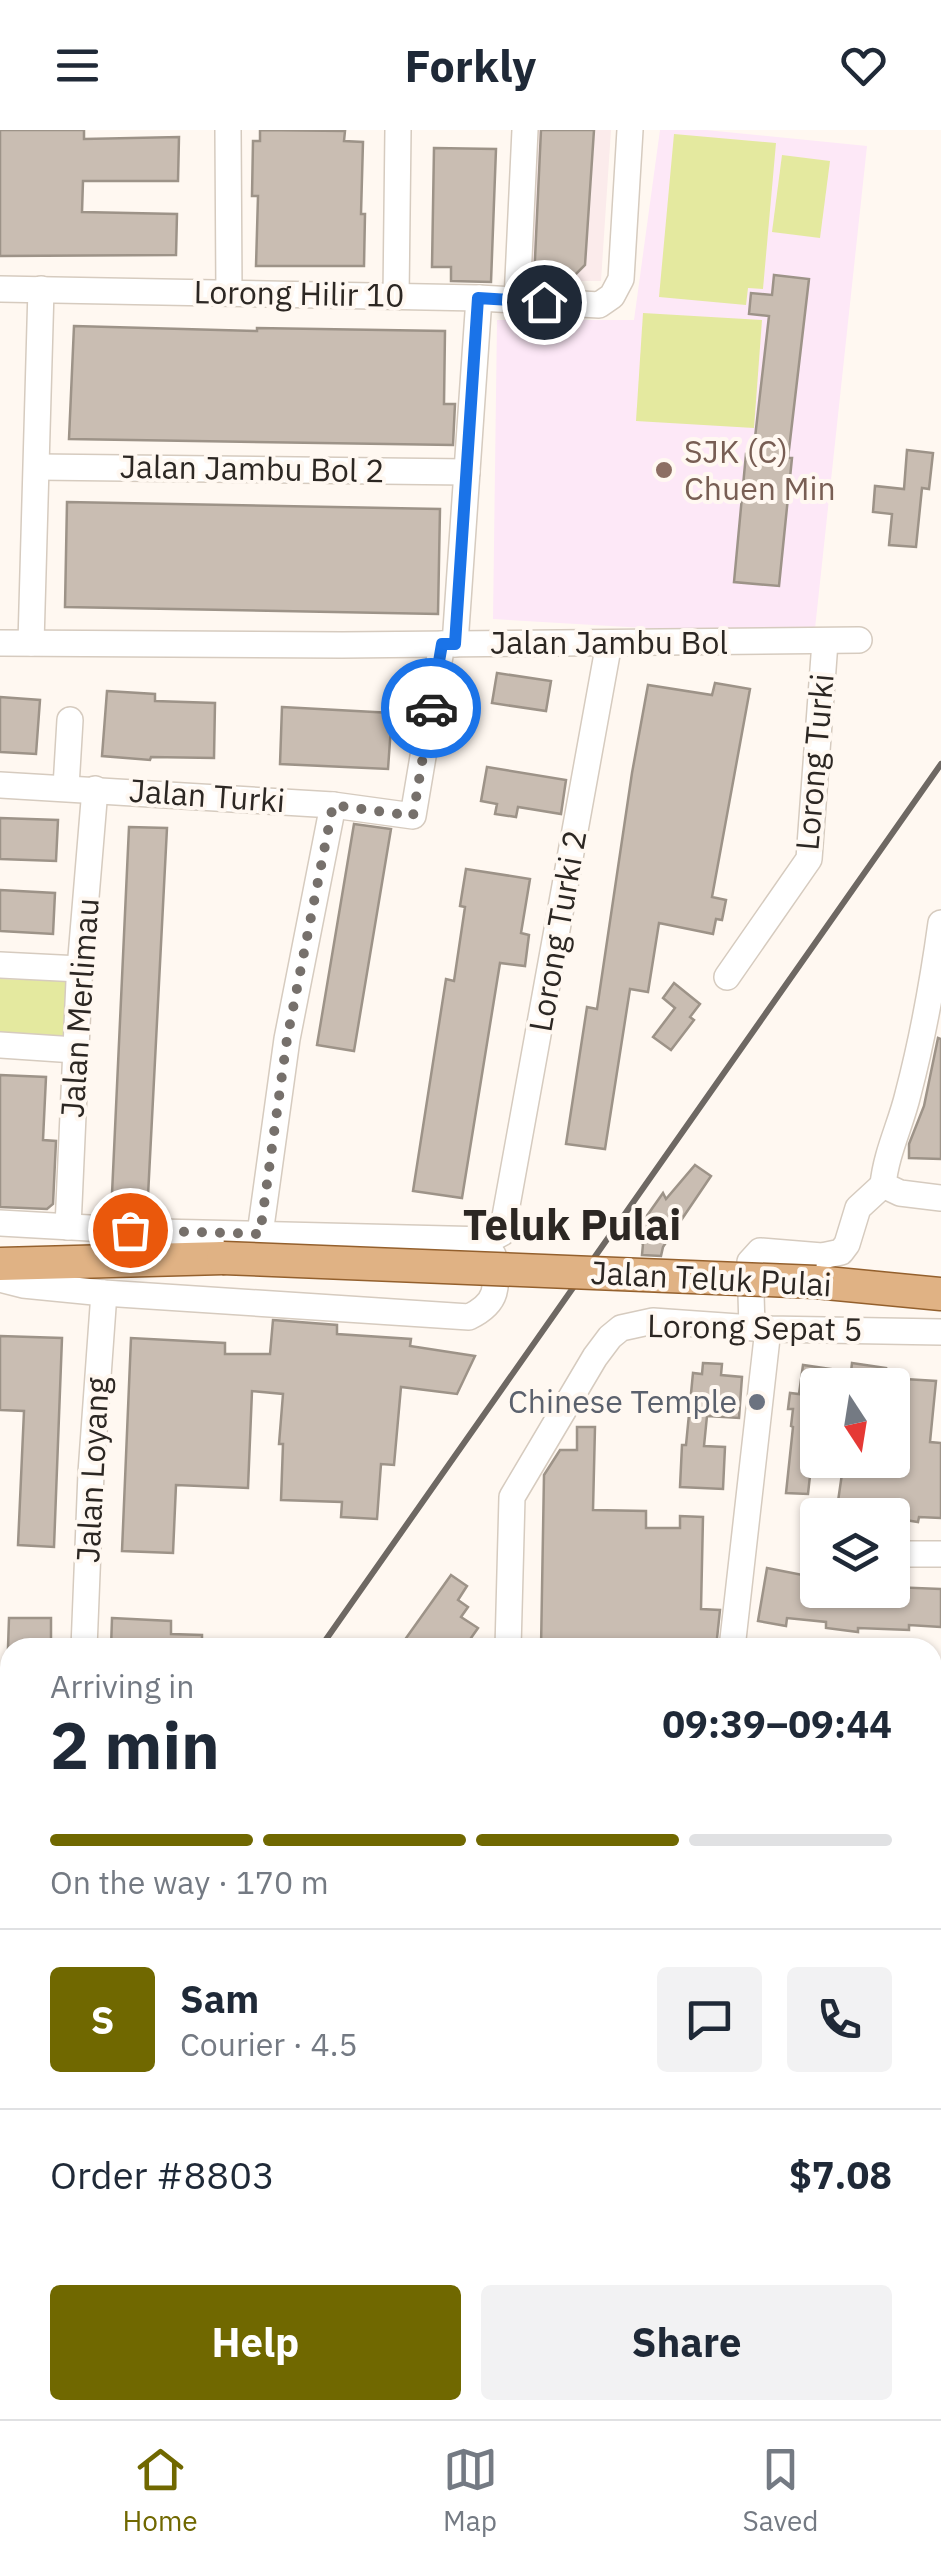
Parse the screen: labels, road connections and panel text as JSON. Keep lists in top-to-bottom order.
{
  "streets": {
    "main road": ["Jalan Teluk Pulai"],
    "street": [
      "Lorong Hilir 10",
      "Jalan Jambu Bol 2",
      "Jalan Jambu Bol",
      "Lorong Turki",
      "Jalan Turki",
      "Lorong Turki 2",
      "Jalan Merlimau",
      "Lorong Sepat 5",
      "Jalan Loyang"
    ]
  },
  "crossings": [
    ["Jalan Jambu Bol", "Lorong Turki"],
    ["Jalan Jambu Bol", "Jalan Turki"],
    ["Jalan Jambu Bol", "Lorong Turki 2"],
    ["Jalan Turki", "Jalan Merlimau"]
  ],
  "districts": ["Teluk Pulai"],
  "places": ["SJK (C) Chuen Min", "Chinese Temple"],
  "north": "bottom",
  "page": {
    "header": "Forkly",
    "heading": ["2 min", "Arriving in", "09:39–09:44"],
    "panel": [
      "Sam",
      "Courier · 4.5",
      "Order #8803",
      "$7.08"
    ],
    "bar": "On the way · 170 m",
    "round": "S",
    "buttons": ["Help", "Share"],
    "tabs": ["Home", "Map", "Saved"]
  }
}
